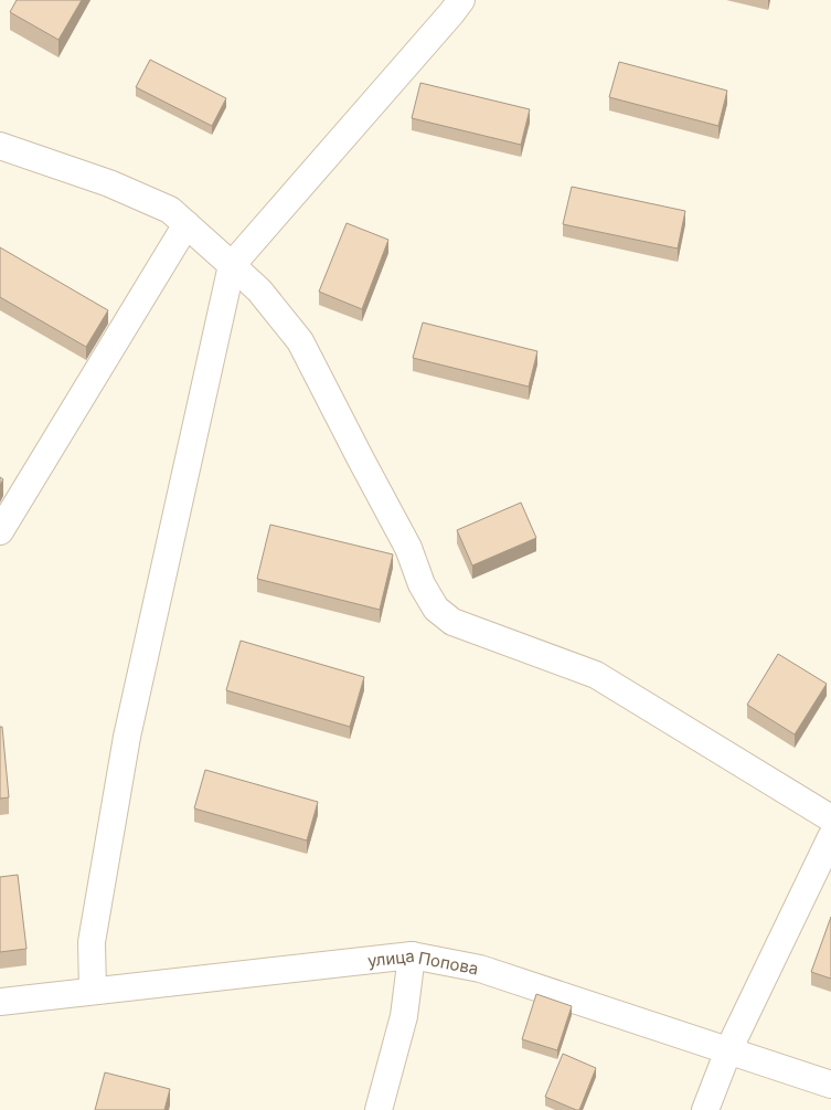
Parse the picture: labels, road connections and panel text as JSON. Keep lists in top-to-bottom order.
{
  "streets": {
    "street": ["улица Попова"]
  }
}
